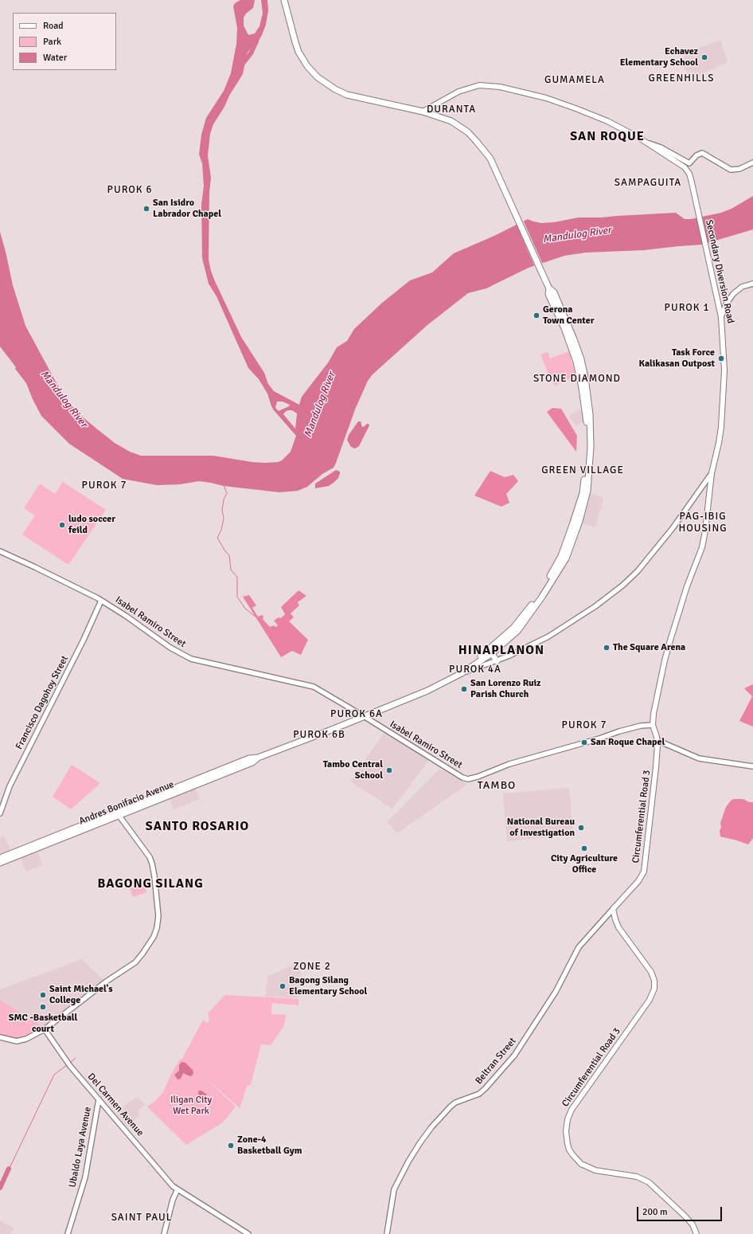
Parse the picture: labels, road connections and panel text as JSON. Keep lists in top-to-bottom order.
{
  "streets": {
    "highway": ["Andres Bonifacio Avenue"],
    "main road": ["Secondary Diversion Road", "Circumferential Road 3"],
    "street": [
      "Isabel Ramiro Street",
      "Francisco Dagohoy Street",
      "Beltran Street",
      "Del Carmen Avenue",
      "Ubaldo Laya Avenue"
    ]
  },
  "crossings": [
    ["Secondary Diversion Road", "Andres Bonifacio Avenue"],
    ["Secondary Diversion Road", "Circumferential Road 3"],
    ["Isabel Ramiro Street", "Francisco Dagohoy Street"],
    ["Isabel Ramiro Street", "Andres Bonifacio Avenue"],
    ["Isabel Ramiro Street", "Circumferential Road 3"],
    ["Circumferential Road 3", "Beltran Street"],
    ["Del Carmen Avenue", "Ubaldo Laya Avenue"]
  ],
  "districts": [
    "GREENHILLS",
    "GUMAMELA",
    "DURANTA",
    "SAN ROQUE",
    "SAMPAGUITA",
    "PUROK 6",
    "PUROK 1",
    "STONE DIAMOND",
    "GREEN VILLAGE",
    "PUROK 7",
    "PAG-IBIG HOUSING",
    "HINAPLANON",
    "PUROK 4A",
    "PUROK 6A",
    "PUROK 7",
    "PUROK 6B",
    "TAMBO",
    "SANTO ROSARIO",
    "BAGONG SILANG",
    "ZONE 2",
    "SAINT PAUL"
  ],
  "water": ["Mandulog River"],
  "parks": ["Iligan City Wet Park"],
  "places": [
    "Echavez Elementary School",
    "San Isidro Labrador Chapel",
    "Gerona Town Center",
    "Task Force Kalikasan Outpost",
    "ludo soccer feild",
    "The Square Arena",
    "San Lorenzo Ruiz Parish Church",
    "San Roque Chapel",
    "Tambo Central School",
    "National Bureau of Investigation",
    "City Agriculture Office",
    "Bagong Silang Elementary School",
    "Saint Michael's College",
    "SMC -Basketball court",
    "Zone-4 Basketball Gym"
  ],
  "legend": ["Road", "Park", "Water"],
  "scale_bar": "200 m"
}
